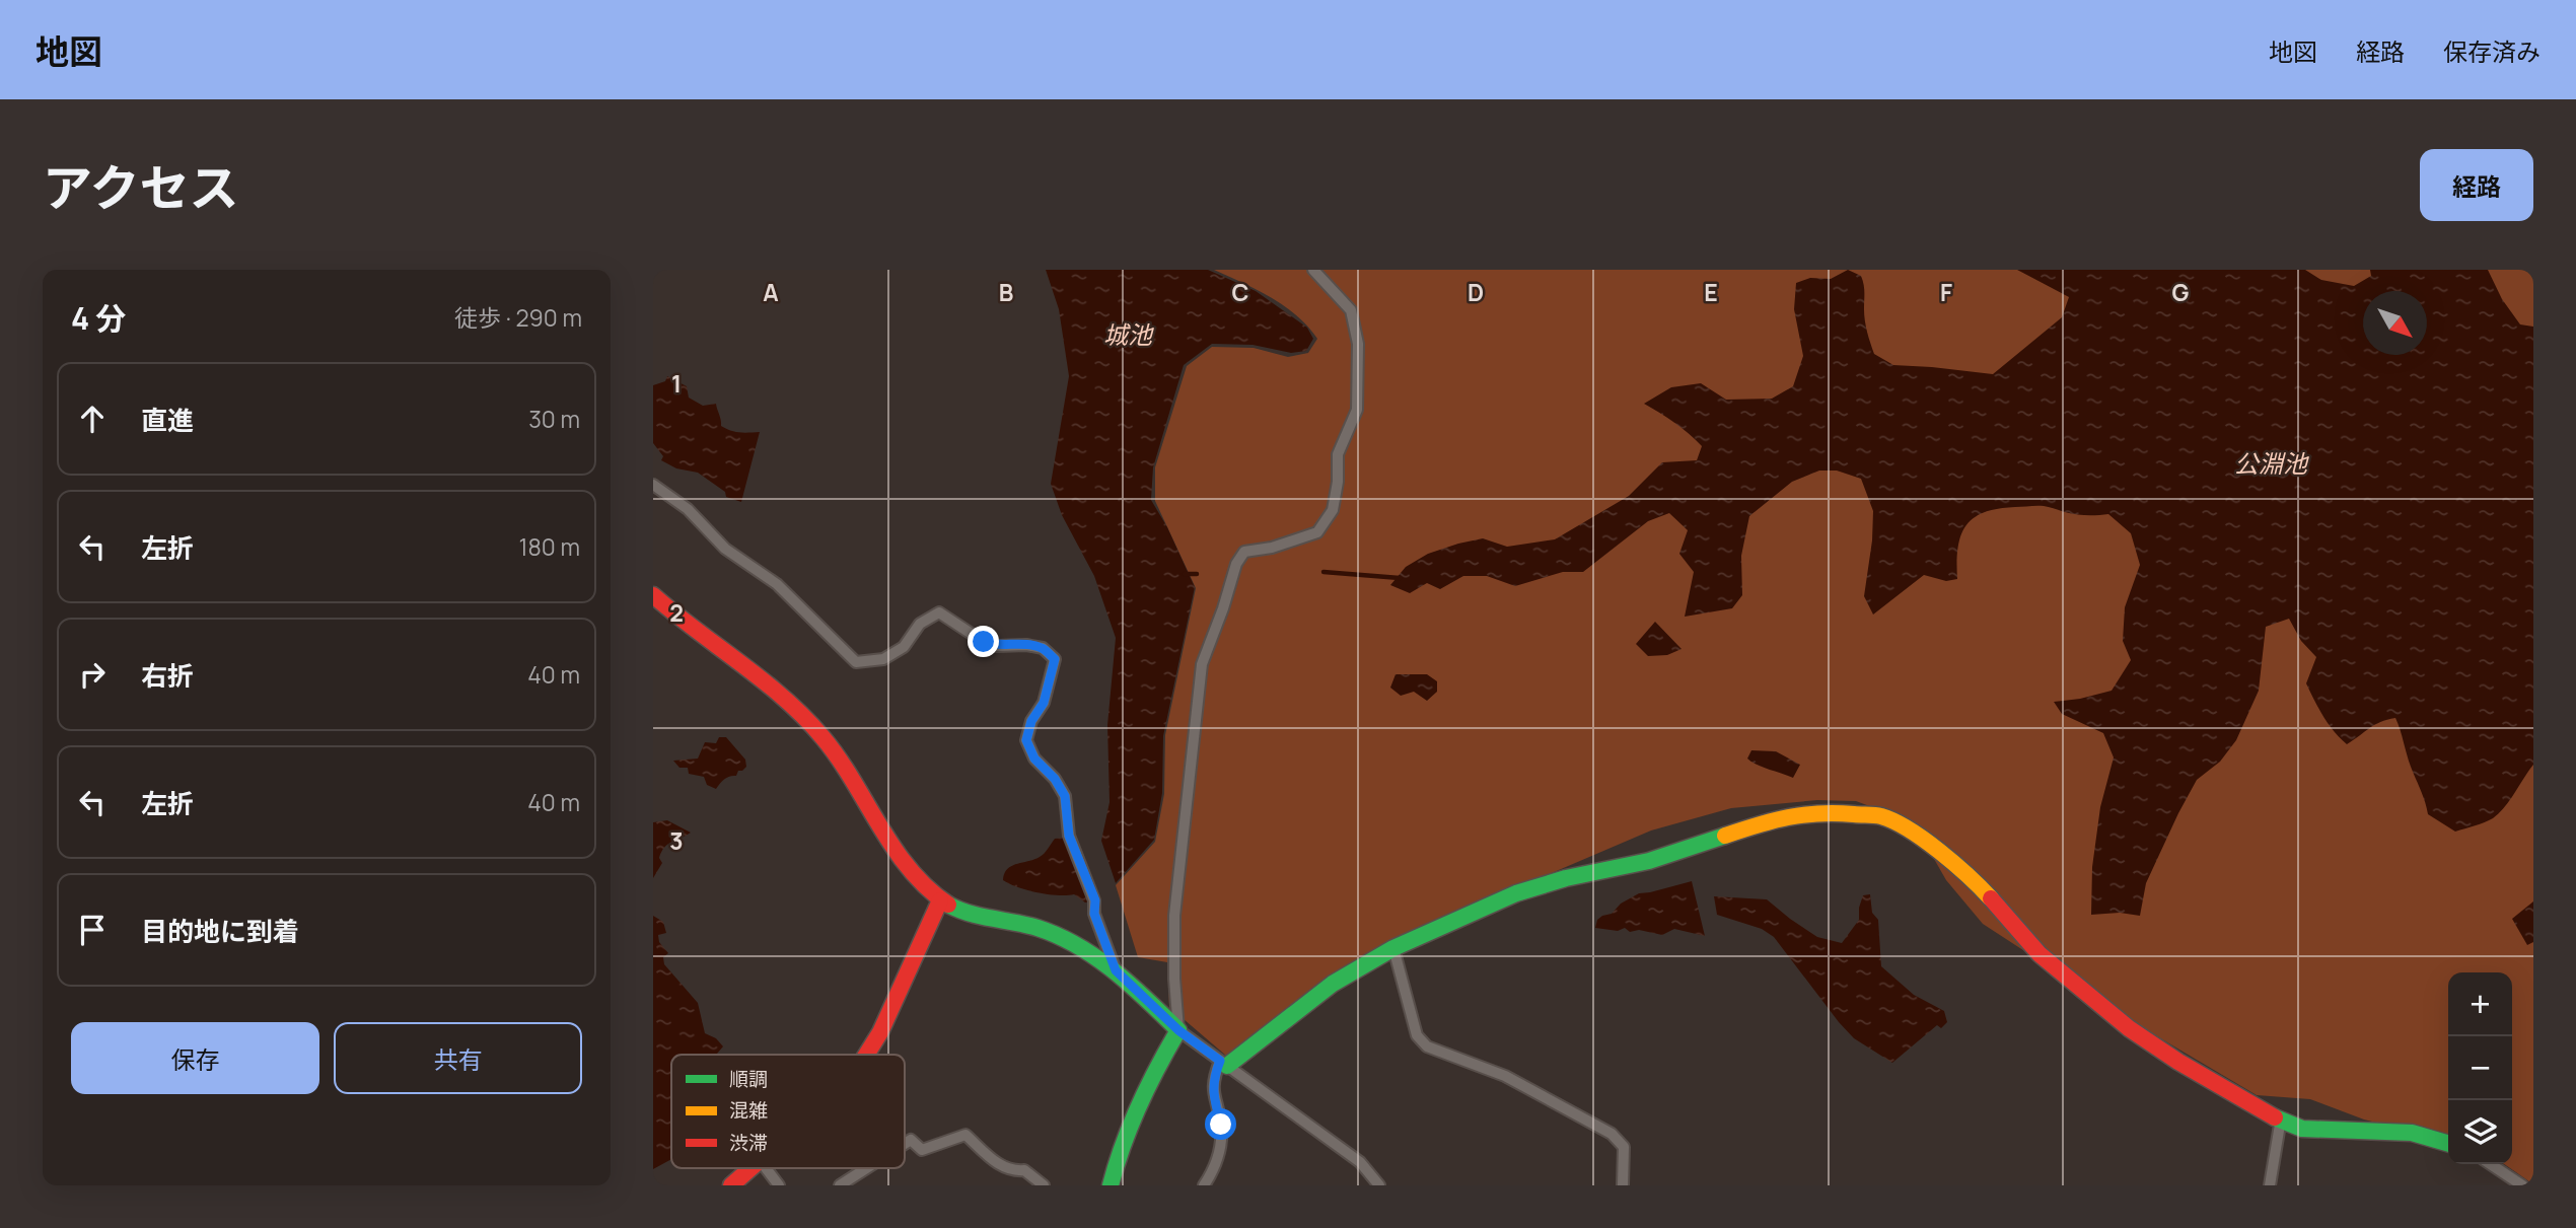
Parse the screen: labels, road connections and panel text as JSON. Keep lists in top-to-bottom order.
{
  "water": ["城池", "公淵池"],
  "legend": ["順調", "混雑", "渋滞"],
  "north": "bottom right",
  "page": {
    "header": "地図",
    "nav": ["地図", "経路", "保存済み"],
    "title": "アクセス",
    "buttons": [
      "経路",
      ["保存", "共有"]
    ],
    "heading": ["4 分", "徒歩 · 290 m"],
    "list": [
      ["直進", "30 m"],
      ["左折", "180 m"],
      ["右折", "40 m"],
      ["左折", "40 m"],
      "目的地に到着"
    ],
    "map_buttons": ["+", "−"]
  },
  "grid": {
    "columns": [
      "A",
      "B",
      "C",
      "D",
      "E",
      "F",
      "G"
    ],
    "rows": ["1", "2", "3"]
  }
}
